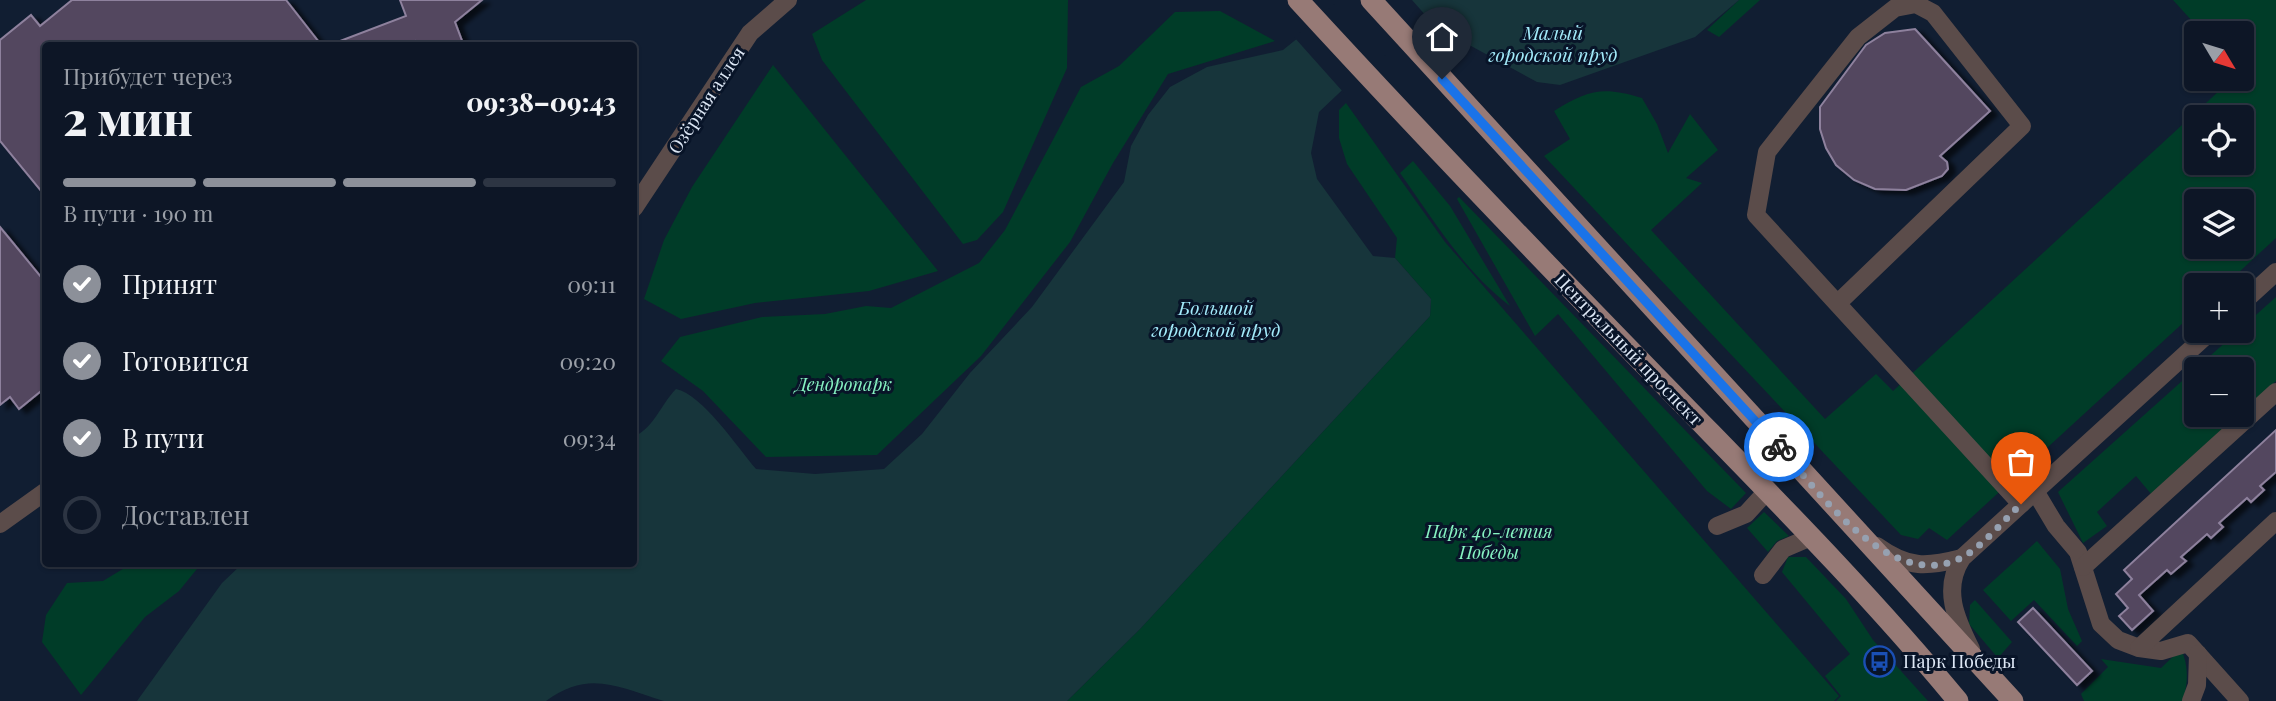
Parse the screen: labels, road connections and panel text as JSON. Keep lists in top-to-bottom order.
{
  "streets": {
    "main road": ["Центральный проспект"],
    "street": ["Озёрная аллея"]
  },
  "water": ["Малый городской пруд", "Большой городской пруд"],
  "parks": ["Дендропарк", "Парк 40-летия Победы"],
  "places": {
    "bus stop": ["Парк Победы"]
  },
  "north": "bottom right",
  "page": {
    "map_buttons": ["+", "−"],
    "heading": ["2 мин", "Прибудет через", "09:38–09:43"],
    "bar": "В пути · 190 m",
    "list": [
      ["Принят", "09:11"],
      ["Готовится", "09:20"],
      ["В пути", "09:34"],
      "Доставлен"
    ]
  }
}
